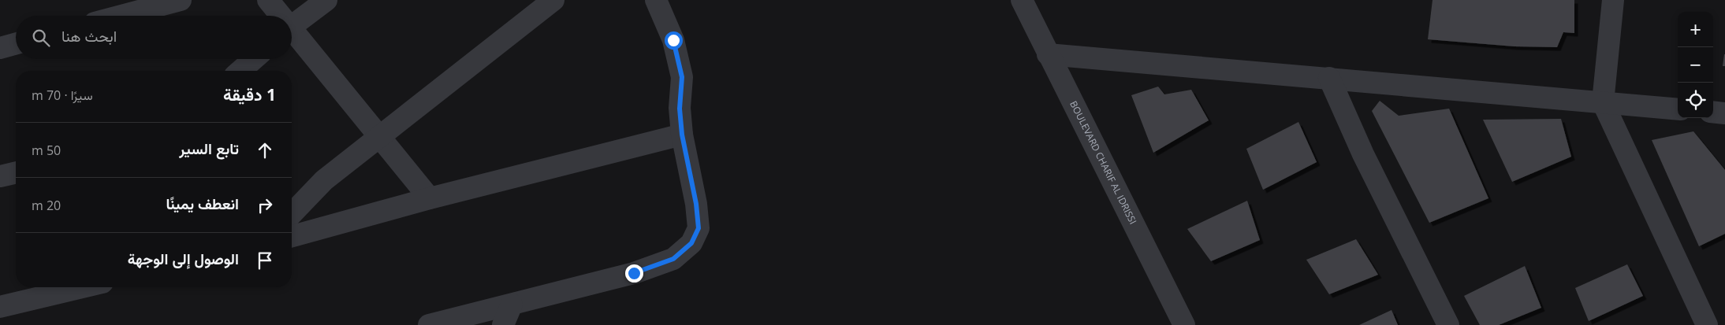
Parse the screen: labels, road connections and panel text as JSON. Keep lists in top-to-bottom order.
{
  "streets": {
    "street": ["BOULEVARD CHARIF AL IDRISSI"]
  },
  "page": {
    "map_buttons": ["+", "−"],
    "search": "ابحث هنا",
    "heading": ["1 دقيقة", "سيرًا · 70 m"],
    "list": [
      ["تابع السير", "50 m"],
      ["انعطف يمينًا", "20 m"],
      "الوصول إلى الوجهة"
    ]
  }
}
